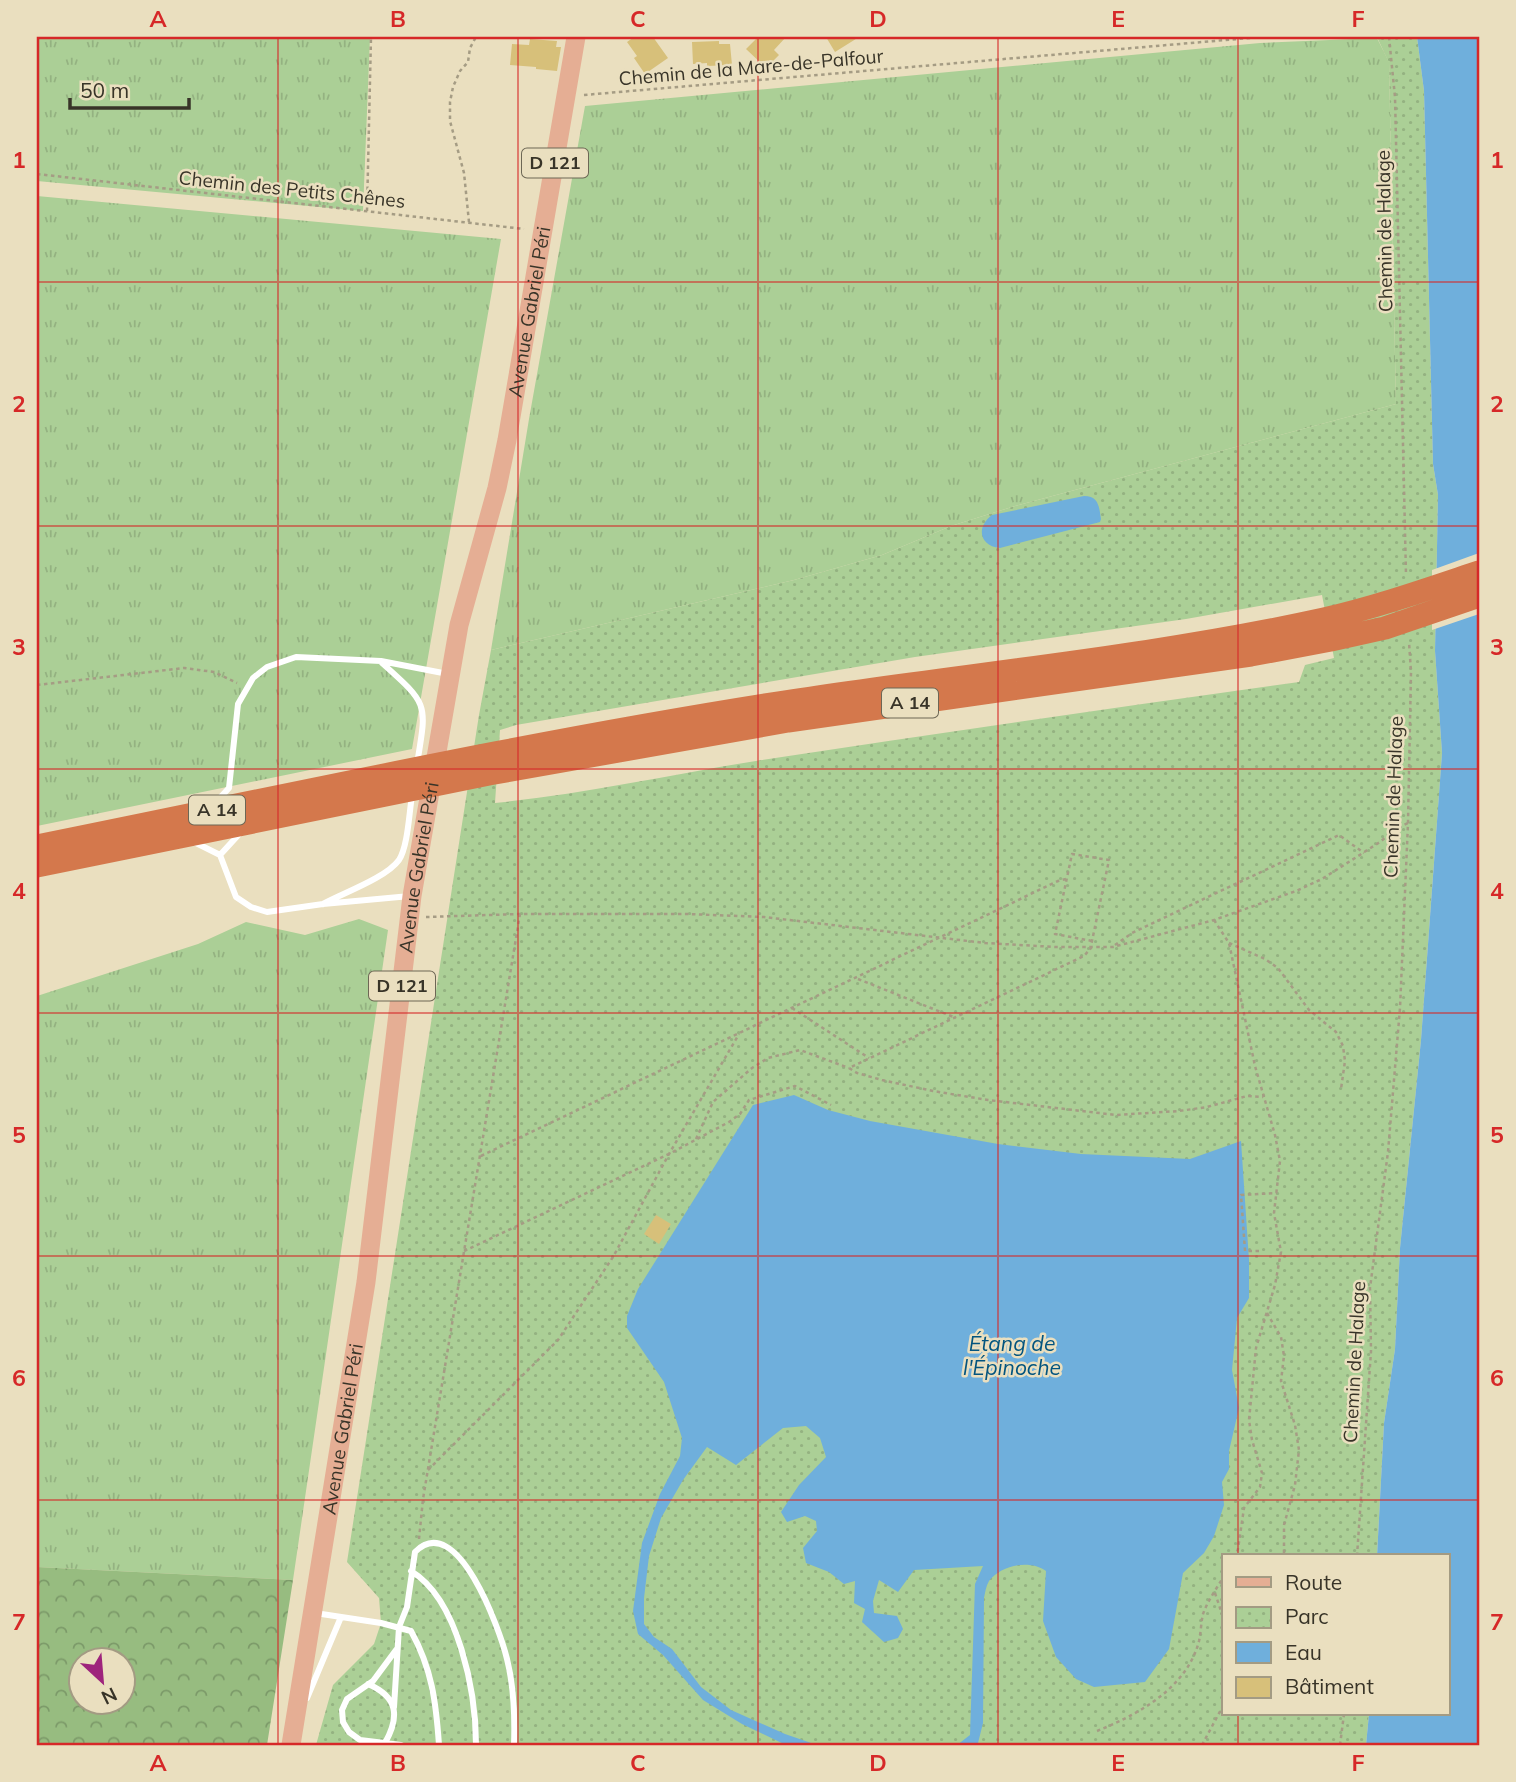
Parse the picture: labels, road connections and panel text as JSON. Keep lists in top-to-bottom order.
{
  "streets": {
    "highway": ["A 14"],
    "main road": ["D 121", "Avenue Gabriel Péri"],
    "path": ["Chemin de la Mare-de-Palfour", "Chemin des Petits Chênes", "Chemin de Halage"]
  },
  "crossings": [
    ["Chemin des Petits Chênes", "Avenue Gabriel Péri"]
  ],
  "water": ["Étang de l'Épinoche"],
  "legend": [
    "Route",
    "Parc",
    "Eau",
    "Bâtiment"
  ],
  "scale_bar": "50 m",
  "north": "bottom right",
  "grid": {
    "columns": [
      "A",
      "B",
      "C",
      "D",
      "E",
      "F"
    ],
    "rows": [
      "1",
      "2",
      "3",
      "4",
      "5",
      "6",
      "7"
    ]
  }
}
